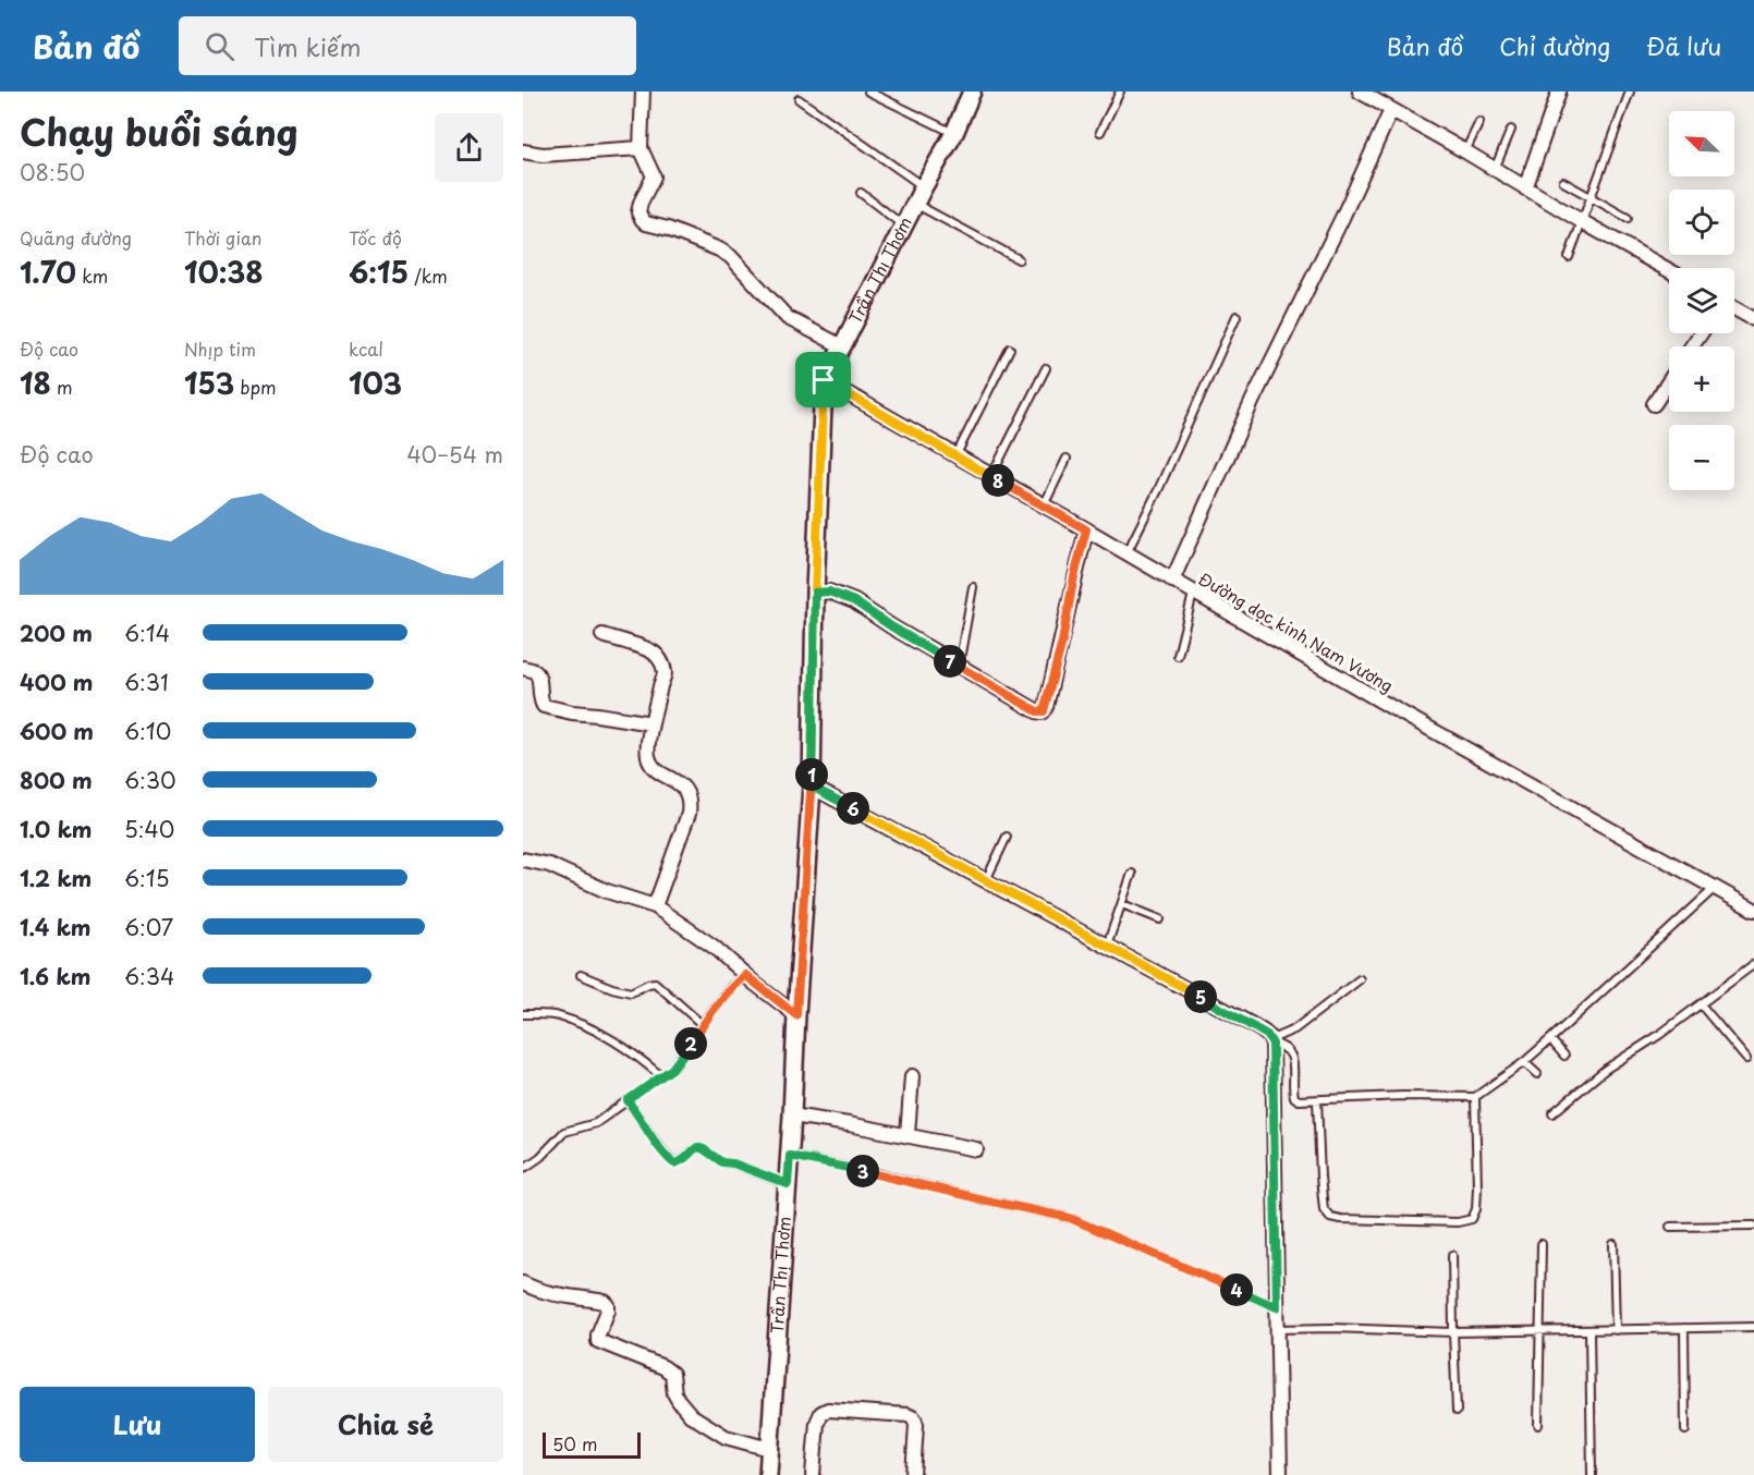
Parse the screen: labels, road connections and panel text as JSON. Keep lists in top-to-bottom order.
{
  "streets": {
    "street": ["Trần Thị Thơm", "Đường dọc kinh Nam Vương"]
  },
  "crossings": [
    ["Trần Thị Thơm", "Đường dọc kinh Nam Vương"]
  ],
  "scale_bar": "50 m",
  "north": "top left",
  "page": {
    "header": "Bản đồ",
    "search": "Tìm kiếm",
    "nav": ["Bản đồ", "Chỉ đường", "Đã lưu"],
    "heading": ["Chạy buổi sáng", "08:50"],
    "map_buttons": ["+", "−"],
    "stats": [
      ["Quãng đường", "1.70 km"],
      ["Thời gian", "10:38"],
      ["Tốc độ", "6:15 /km"],
      ["Độ cao", "18 m"],
      ["Nhịp tim", "153 bpm"],
      ["kcal", "103"]
    ],
    "chart": ["Độ cao", "40–54 m"],
    "pins": [
      "8",
      "7",
      "1",
      "6",
      "5",
      "2",
      "3",
      "4"
    ],
    "list": [
      {
        "name": "200 m",
        "note": "6:14"
      },
      {
        "name": "400 m",
        "note": "6:31"
      },
      {
        "name": "600 m",
        "note": "6:10"
      },
      {
        "name": "800 m",
        "note": "6:30"
      },
      {
        "name": "1.0 km",
        "note": "5:40"
      },
      {
        "name": "1.2 km",
        "note": "6:15"
      },
      {
        "name": "1.4 km",
        "note": "6:07"
      },
      {
        "name": "1.6 km",
        "note": "6:34"
      }
    ],
    "buttons": ["Lưu", "Chia sẻ"],
    "scale": "50 m"
  }
}
